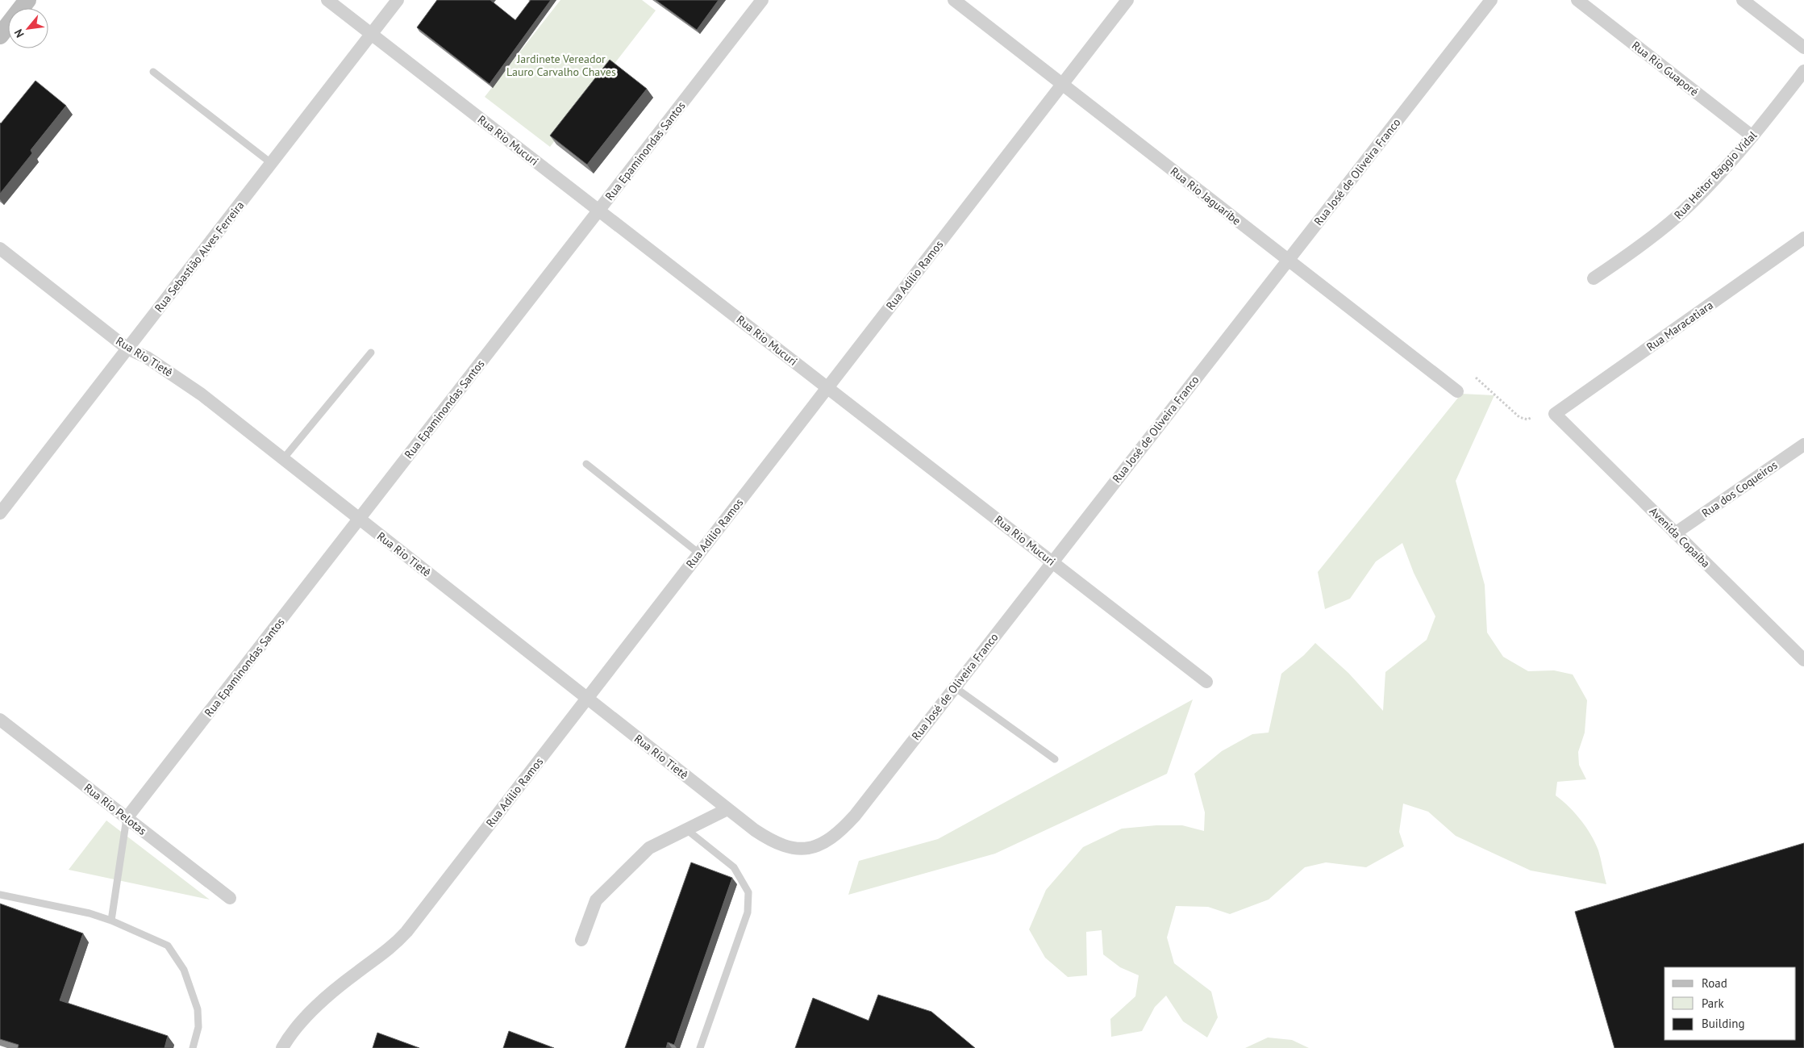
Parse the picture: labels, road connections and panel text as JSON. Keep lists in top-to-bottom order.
{
  "streets": {
    "street": [
      "Rua Rio Guaporé",
      "Rua Rio Mucuri",
      "Rua Epaminondas Santos",
      "Rua José de Oliveira Franco",
      "Rua Heitor Baggio Vidal",
      "Rua Rio Jaguaribe",
      "Rua Sebastião Alves Ferreira",
      "Rua Adílio Ramos",
      "Rua Maracatiara",
      "Rua Rio Tietê",
      "Rua dos Coqueiros",
      "Avenida Copaíba",
      "Rua Rio Pelotas"
    ]
  },
  "crossings": [
    ["Rua Rio Guaporé", "Rua Heitor Baggio Vidal"],
    ["Rua Rio Mucuri", "Rua Epaminondas Santos"],
    ["Rua Rio Mucuri", "Rua José de Oliveira Franco"],
    ["Rua Rio Mucuri", "Rua Sebastião Alves Ferreira"],
    ["Rua Rio Mucuri", "Rua Adílio Ramos"],
    ["Rua Epaminondas Santos", "Rua Rio Tietê"],
    ["Rua Epaminondas Santos", "Rua Rio Pelotas"],
    ["Rua José de Oliveira Franco", "Rua Rio Jaguaribe"],
    ["Rua José de Oliveira Franco", "Rua Rio Tietê"],
    ["Rua Rio Jaguaribe", "Rua Adílio Ramos"],
    ["Rua Sebastião Alves Ferreira", "Rua Rio Tietê"],
    ["Rua Adílio Ramos", "Rua Rio Tietê"],
    ["Rua Maracatiara", "Avenida Copaíba"],
    ["Rua dos Coqueiros", "Avenida Copaíba"]
  ],
  "parks": ["Jardinete Vereador Lauro Carvalho Chaves"],
  "legend": ["Road", "Park", "Building"],
  "north": "bottom left"
}
